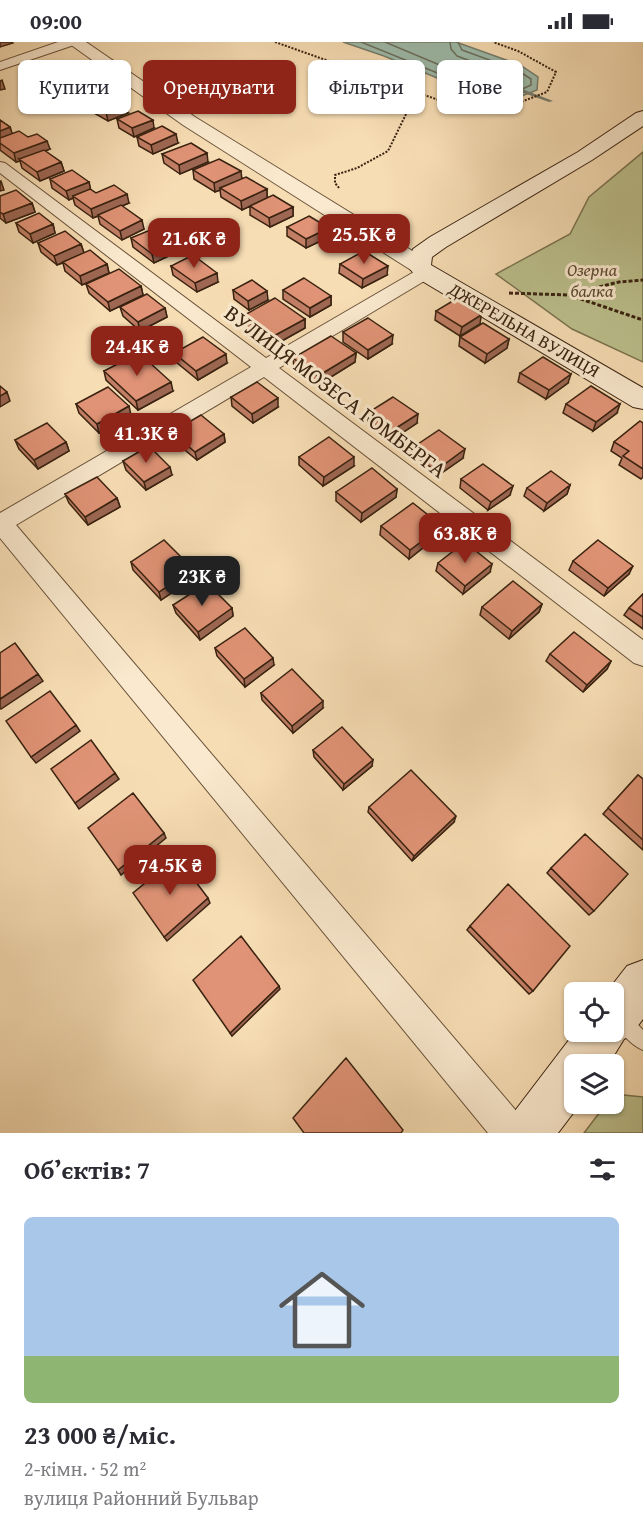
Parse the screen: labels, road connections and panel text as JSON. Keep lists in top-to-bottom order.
{
  "streets": {
    "main road": ["ДЖЕРЕЛЬНА ВУЛИЦЯ"],
    "street": ["ВУЛИЦЯ МОЗЕСА ГОМБЕРГА"]
  },
  "parks": ["Озерна балка"],
  "page": {
    "status": "09:00",
    "chip": [
      "Купити",
      "Орендувати",
      "Фільтри",
      "Нове"
    ],
    "price": [
      "25.5K ₴",
      "21.6K ₴",
      "24.4K ₴",
      "41.3K ₴",
      "63.8K ₴",
      "23K ₴",
      "74.5K ₴"
    ],
    "heading": "Об’єктів: 7",
    "list": [
      {
        "name": "23 000 ₴/міс.",
        "note": "2-кімн. · 52 m² · вулиця Районний Бульвар"
      }
    ]
  }
}
